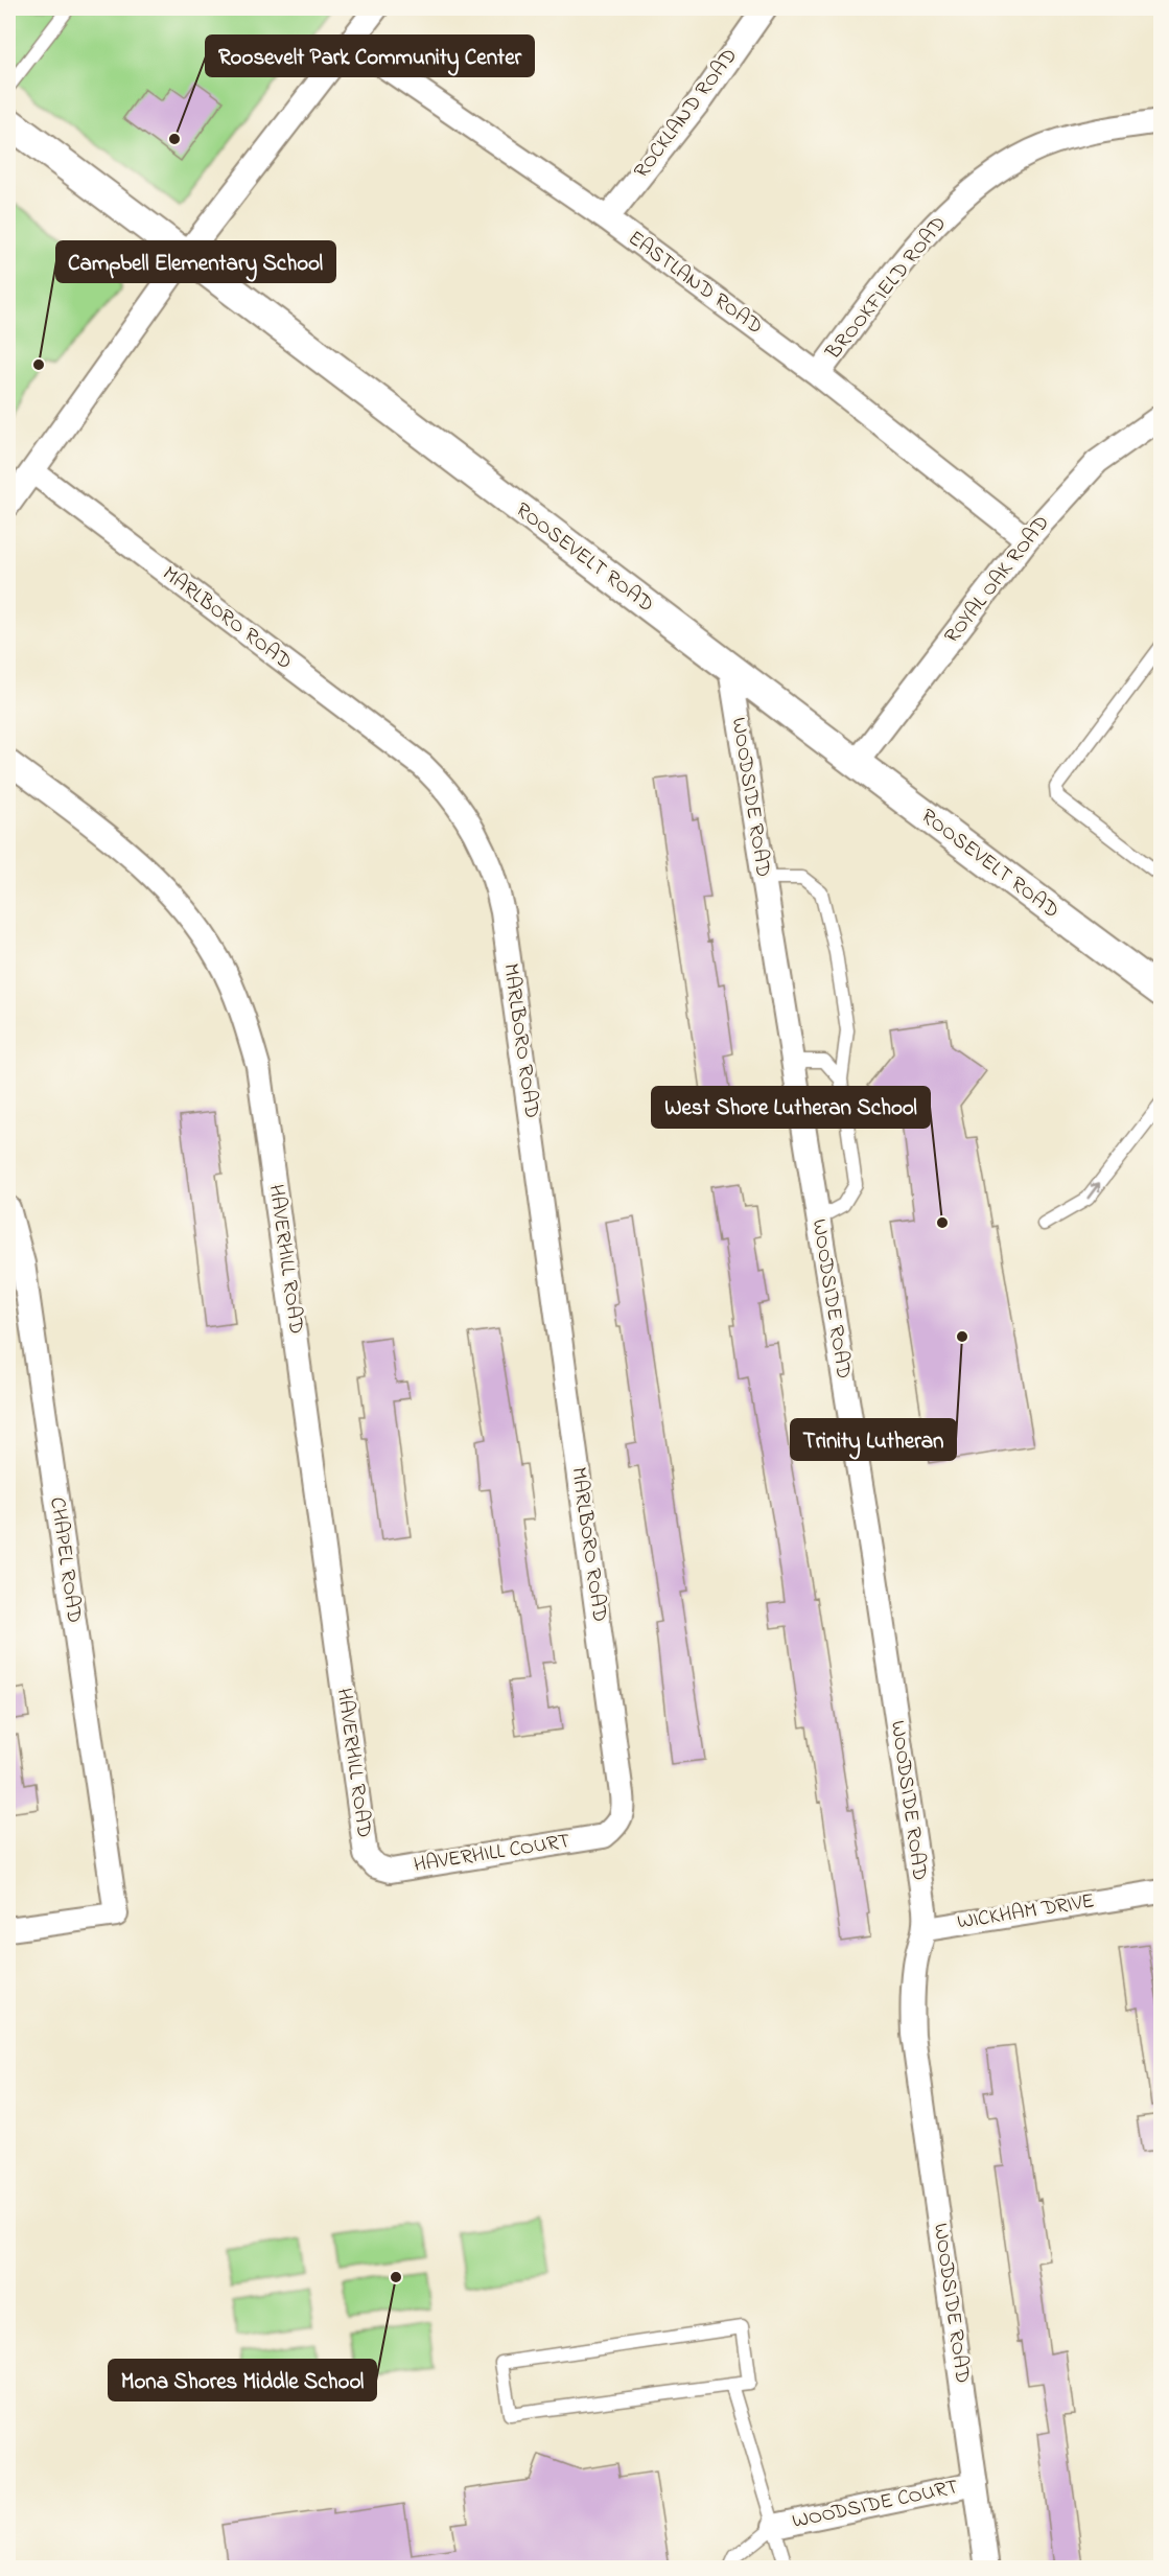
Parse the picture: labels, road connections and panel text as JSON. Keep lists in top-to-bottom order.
{
  "streets": {
    "street": [
      "ROCKLAND ROAD",
      "EASTLAND ROAD",
      "BROOKFIELD ROAD",
      "ROOSEVELT ROAD",
      "ROYAL OAK ROAD",
      "MARLBORO ROAD",
      "WOODSIDE ROAD",
      "HAVERHILL ROAD",
      "CHAPEL ROAD",
      "HAVERHILL COURT",
      "WICKHAM DRIVE",
      "WOODSIDE COURT"
    ]
  },
  "crossings": [
    ["ROCKLAND ROAD", "EASTLAND ROAD"],
    ["EASTLAND ROAD", "BROOKFIELD ROAD"],
    ["EASTLAND ROAD", "ROYAL OAK ROAD"],
    ["ROOSEVELT ROAD", "ROYAL OAK ROAD"],
    ["ROOSEVELT ROAD", "WOODSIDE ROAD"],
    ["MARLBORO ROAD", "HAVERHILL COURT"],
    ["WOODSIDE ROAD", "WICKHAM DRIVE"],
    ["WOODSIDE ROAD", "WOODSIDE COURT"],
    ["HAVERHILL ROAD", "HAVERHILL COURT"]
  ],
  "places": [
    "Roosevelt Park Community Center",
    "Campbell Elementary School",
    "West Shore Lutheran School",
    "Trinity Lutheran",
    "Mona Shores Middle School"
  ]
}
